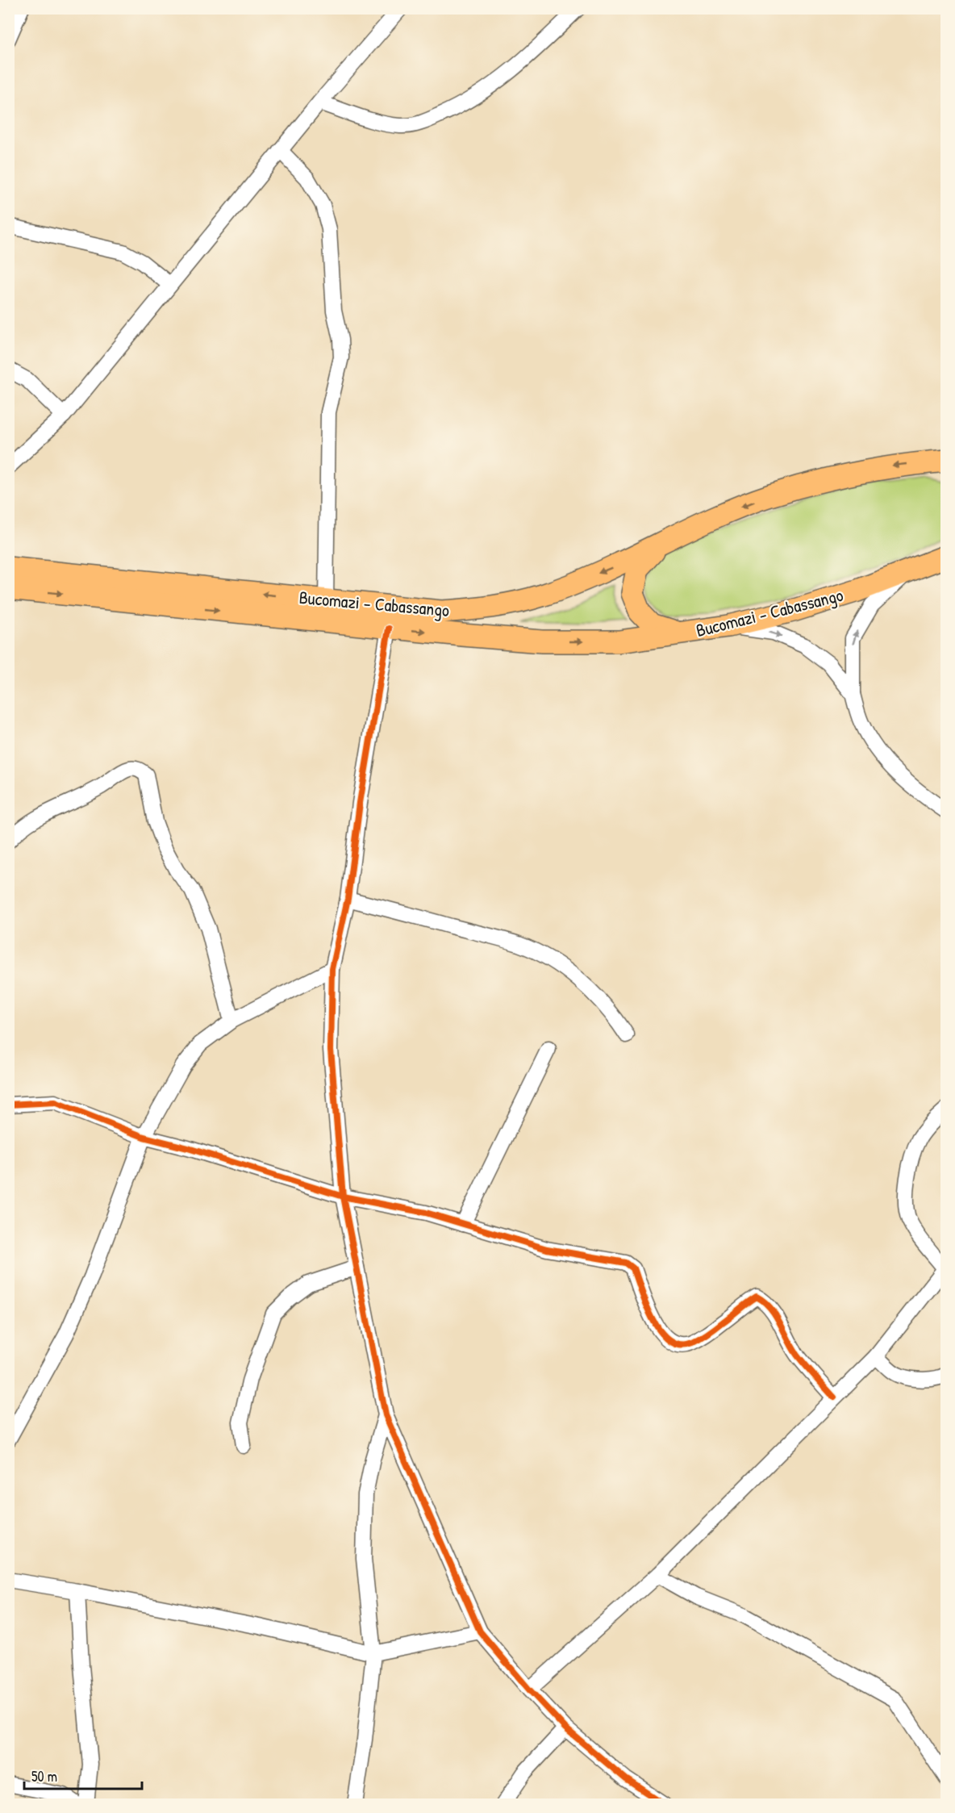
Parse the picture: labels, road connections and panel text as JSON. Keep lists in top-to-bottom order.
{
  "streets": {
    "main road": ["Bucomazi - Cabassango"]
  },
  "scale_bar": "50 m"
}
